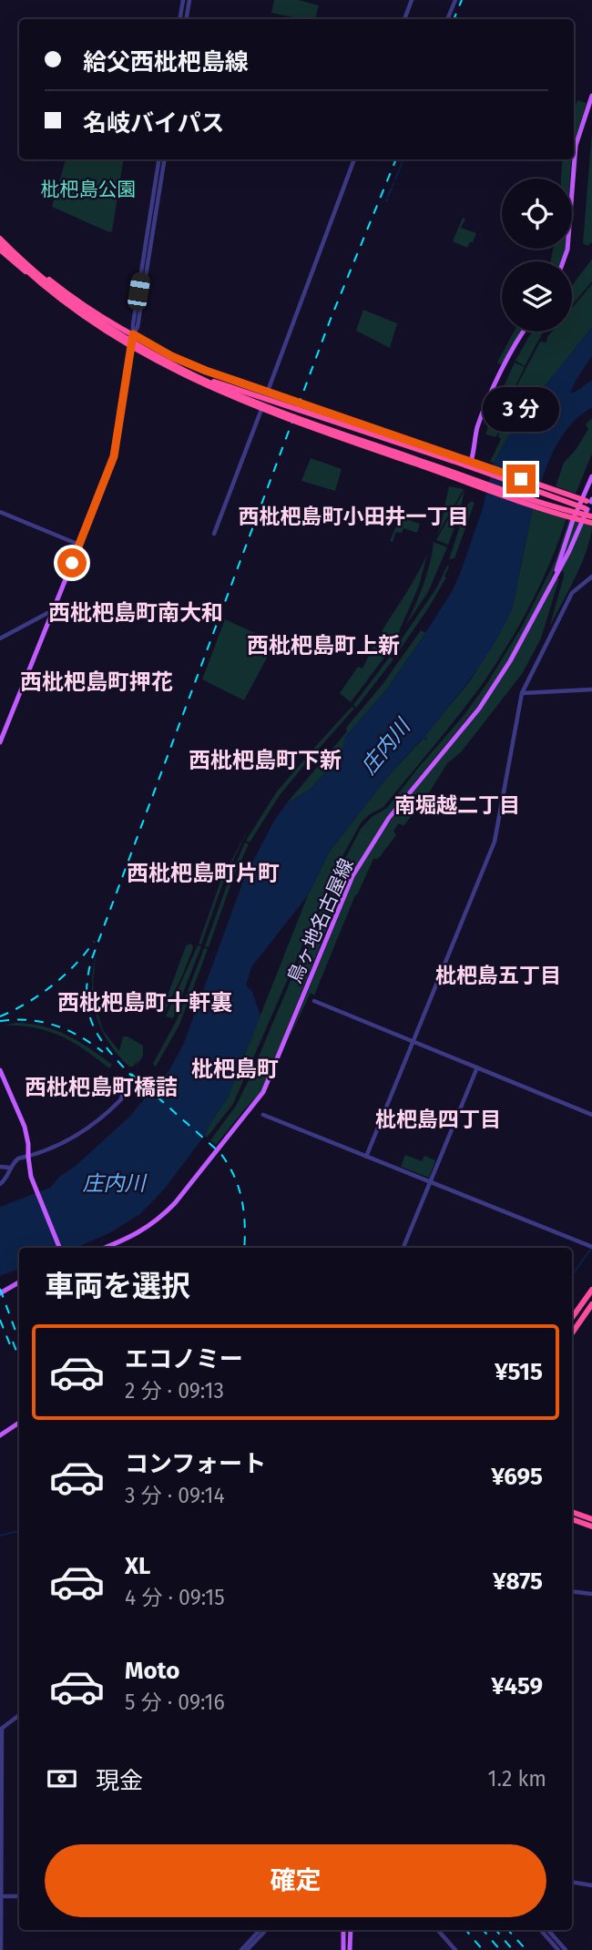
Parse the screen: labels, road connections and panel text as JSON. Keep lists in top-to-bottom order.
{
  "streets": {
    "main road": ["鳥ヶ地名古屋線"]
  },
  "districts": [
    "西枇杷島町小田井一丁目",
    "西枇杷島町南大和",
    "西枇杷島町上新",
    "西枇杷島町押花",
    "西枇杷島町下新",
    "南堀越二丁目",
    "西枇杷島町片町",
    "枇杷島五丁目",
    "西枇杷島町十軒裏",
    "枇杷島町",
    "西枇杷島町橋詰",
    "枇杷島四丁目"
  ],
  "water": ["庄内川"],
  "parks": ["枇杷島公園"],
  "page": {
    "banner": ["給父西枇杷島線", "名岐バイパス"],
    "bubble": "3 分",
    "heading": "車両を選択",
    "list": [
      {
        "name": "エコノミー",
        "note": "2 分 · 09:13",
        "value": "¥515"
      },
      {
        "name": "コンフォート",
        "note": "3 分 · 09:14",
        "value": "¥695"
      },
      {
        "name": "XL",
        "note": "4 分 · 09:15",
        "value": "¥875"
      },
      {
        "name": "Moto",
        "note": "5 分 · 09:16",
        "value": "¥459"
      }
    ],
    "pay": ["現金", "1.2 km"],
    "buttons": "確定"
  }
}
